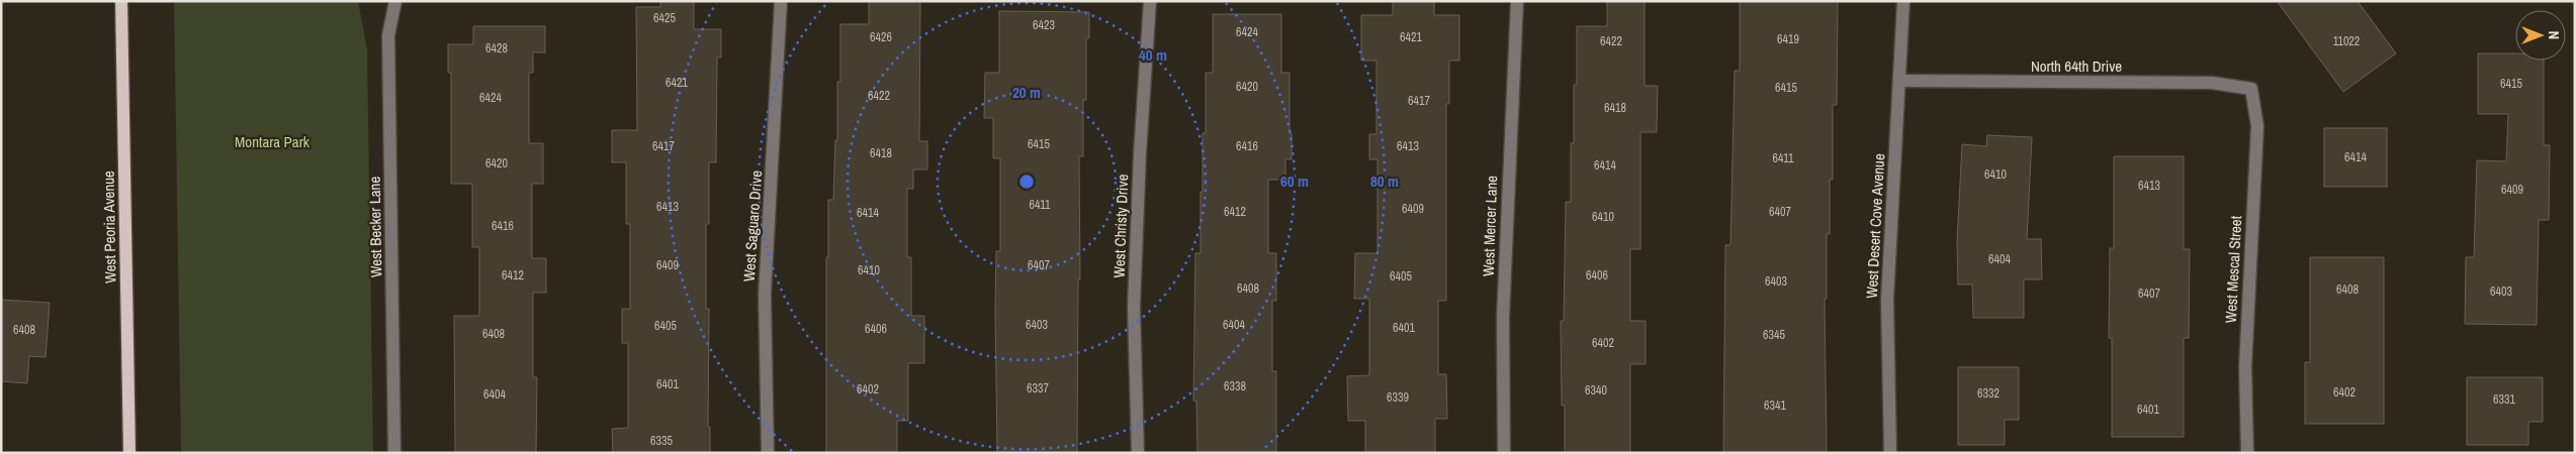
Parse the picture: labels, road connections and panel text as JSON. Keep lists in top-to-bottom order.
{
  "streets": {
    "main road": ["West Peoria Avenue"],
    "street": [
      "North 64th Drive",
      "West Saguaro Drive",
      "West Christy Drive",
      "West Mercer Lane",
      "West Desert Cove Avenue",
      "West Becker Lane",
      "West Mescal Street"
    ]
  },
  "crossings": [
    ["North 64th Drive", "West Desert Cove Avenue"],
    ["North 64th Drive", "West Mescal Street"]
  ],
  "parks": ["Montara Park"],
  "house_numbers": [
    "6425",
    "6423",
    "6424",
    "6426",
    "6421",
    "6419",
    "6422",
    "11022",
    "6428",
    "6421",
    "6415",
    "6420",
    "6415",
    "6422",
    "6424",
    "6417",
    "6418",
    "6415",
    "6417",
    "6416",
    "6413",
    "6418",
    "6414",
    "6411",
    "6420",
    "6414",
    "6410",
    "6413",
    "6409",
    "6411",
    "6413",
    "6409",
    "6412",
    "6407",
    "6414",
    "6410",
    "6416",
    "6404",
    "6409",
    "6407",
    "6410",
    "6412",
    "6406",
    "6405",
    "6403",
    "6408",
    "6408",
    "6403",
    "6407",
    "6403",
    "6404",
    "6405",
    "6401",
    "6406",
    "6408",
    "6408",
    "6345",
    "6402",
    "6401",
    "6338",
    "6337",
    "6402",
    "6340",
    "6402",
    "6332",
    "6404",
    "6339",
    "6331",
    "6341",
    "6401",
    "6335"
  ],
  "north": "right",
  "rings": [
    "40 m",
    "20 m",
    "60 m",
    "80 m"
  ]
}
